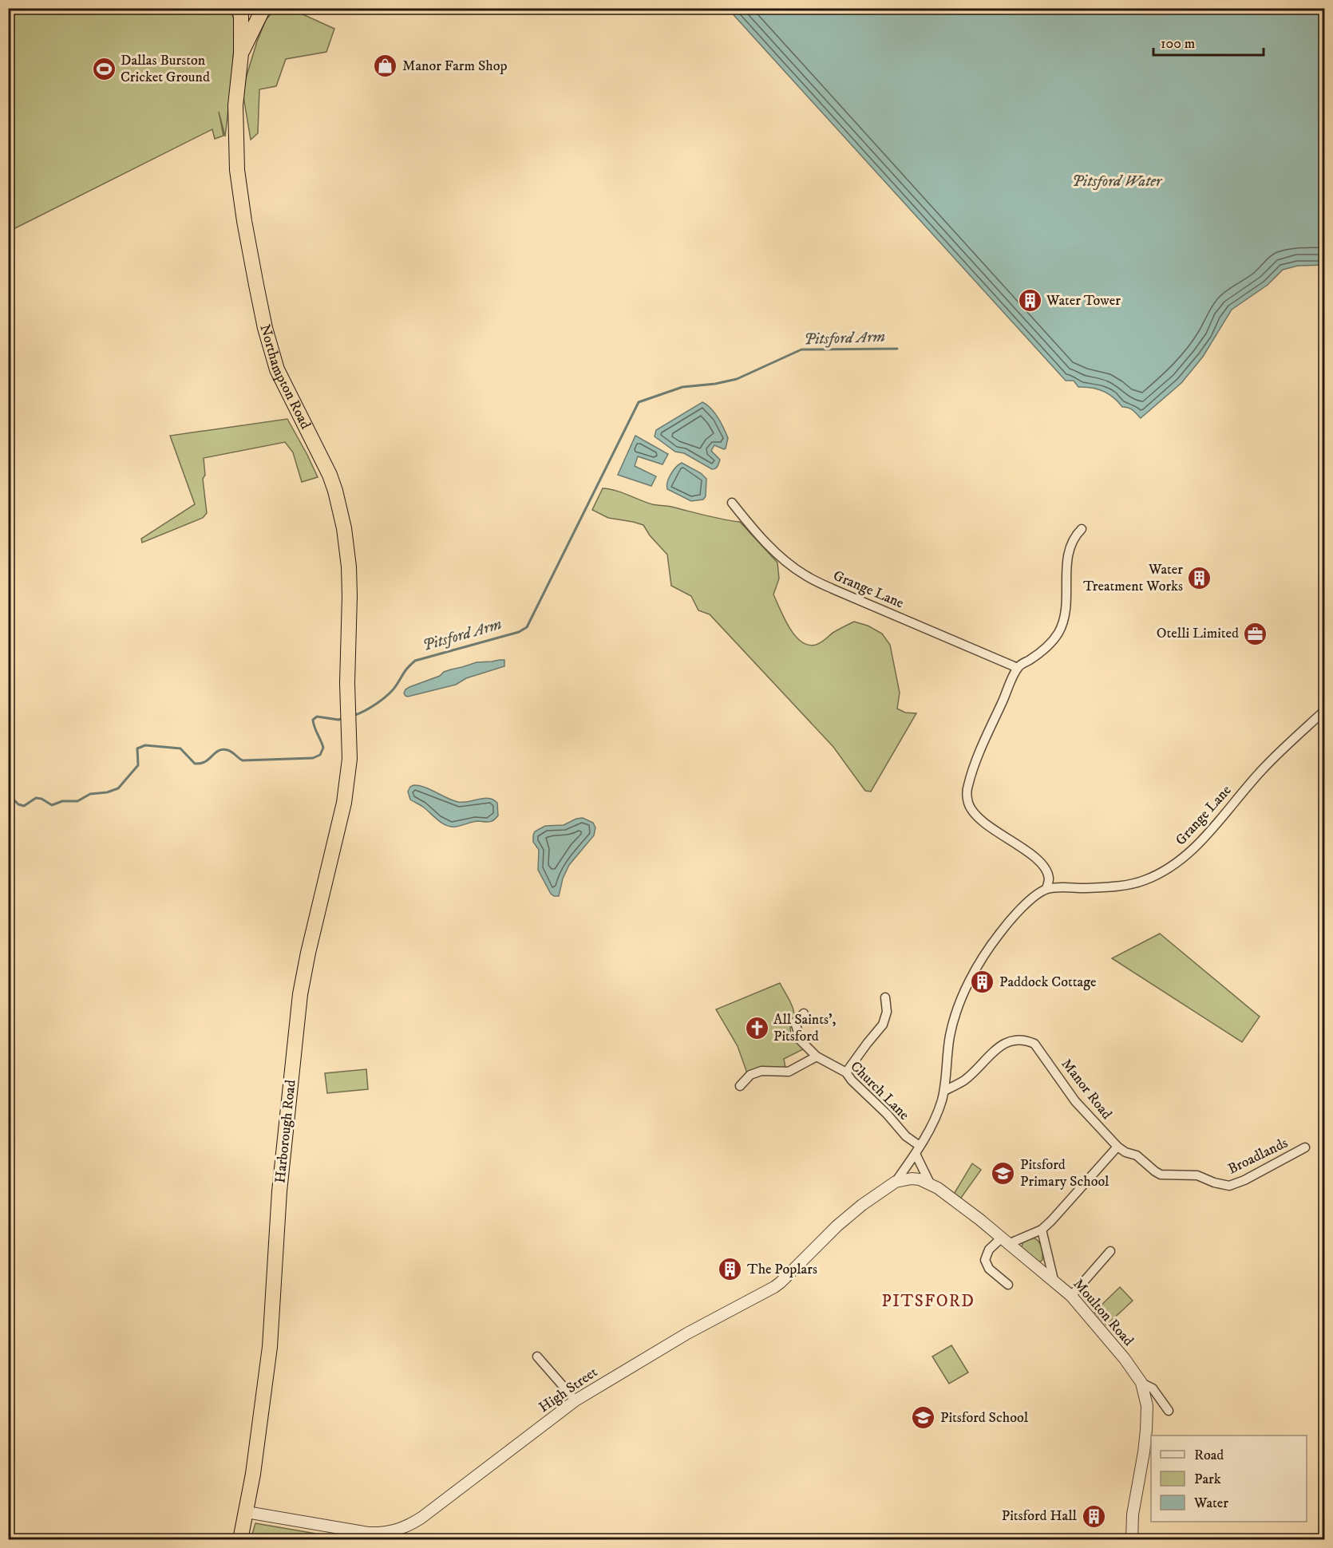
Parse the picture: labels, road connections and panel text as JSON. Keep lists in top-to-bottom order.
{
  "streets": {
    "highway": ["Northampton Road", "Harborough Road"],
    "street": [
      "Grange Lane",
      "Manor Road",
      "Church Lane",
      "Broadlands",
      "Moulton Road",
      "High Street"
    ]
  },
  "crossings": [
    ["Northampton Road", "Harborough Road"],
    ["Manor Road", "Broadlands"],
    ["Harborough Road", "High Street"],
    ["Moulton Road", "High Street"]
  ],
  "districts": ["PITSFORD"],
  "water": ["Pitsford Water", "Pitsford Arm"],
  "places": {
    "shop": ["Manor Farm Shop"],
    "sports": ["Dallas Burston Cricket Ground"],
    "building": [
      "Water Tower",
      "Water Treatment Works",
      "Paddock Cottage",
      "The Poplars",
      "Pitsford Hall"
    ],
    "office": ["Otelli Limited"],
    "church": ["All Saints', Pitsford"],
    "school or university": ["Pitsford Primary School", "Pitsford School"]
  },
  "legend": ["Road", "Park", "Water"],
  "scale_bar": "100 m"
}
